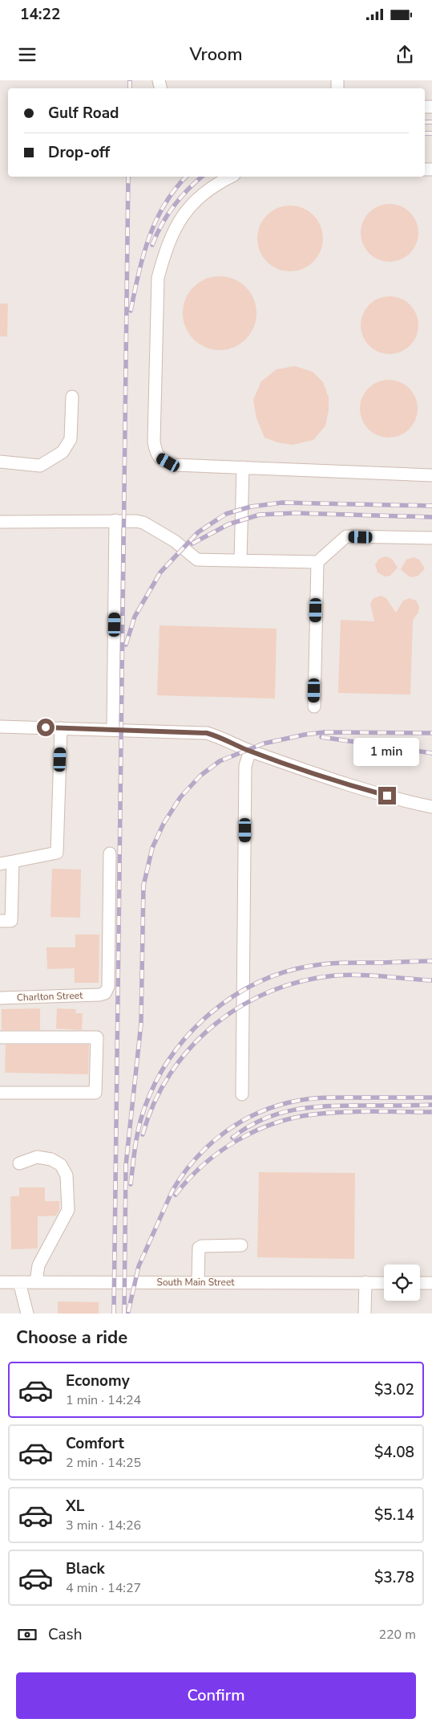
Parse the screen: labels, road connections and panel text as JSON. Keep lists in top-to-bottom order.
{
  "streets": {
    "street": ["Charlton Street", "South Main Street"]
  },
  "page": {
    "status": "14:22",
    "header": "Vroom",
    "banner": ["Gulf Road", "Drop-off"],
    "bubble": "1 min",
    "heading": "Choose a ride",
    "list": [
      {
        "name": "Economy",
        "note": "1 min · 14:24",
        "value": "$3.02"
      },
      {
        "name": "Comfort",
        "note": "2 min · 14:25",
        "value": "$4.08"
      },
      {
        "name": "XL",
        "note": "3 min · 14:26",
        "value": "$5.14"
      },
      {
        "name": "Black",
        "note": "4 min · 14:27",
        "value": "$3.78"
      }
    ],
    "pay": ["Cash", "220 m"],
    "buttons": "Confirm"
  }
}
